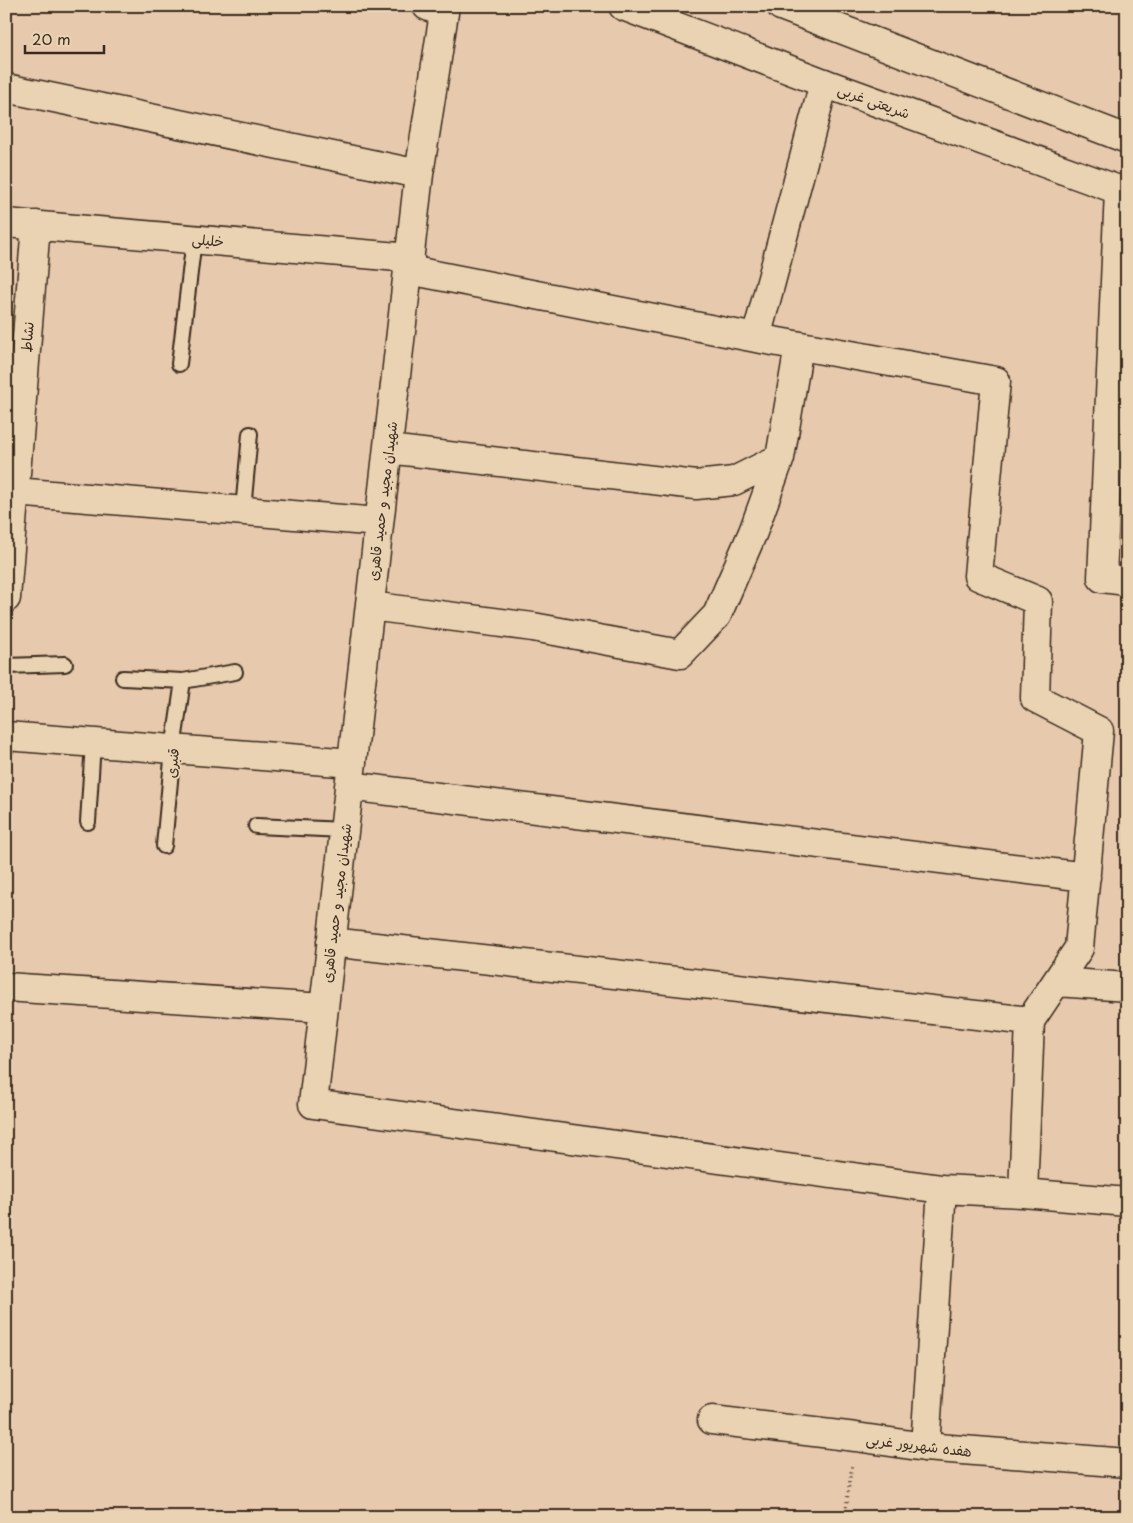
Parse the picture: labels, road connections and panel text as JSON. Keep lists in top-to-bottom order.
{
  "streets": {
    "street": [
      "شریعتی غربی",
      "خلیلی",
      "نشاط",
      "شهیدان مجید و حمید قاهری",
      "هفده شهریور غربی"
    ],
    "lane": ["قنبری"]
  },
  "crossings": [
    ["خلیلی", "نشاط"],
    ["خلیلی", "شهیدان مجید و حمید قاهری"]
  ],
  "scale_bar": "20 m"
}
